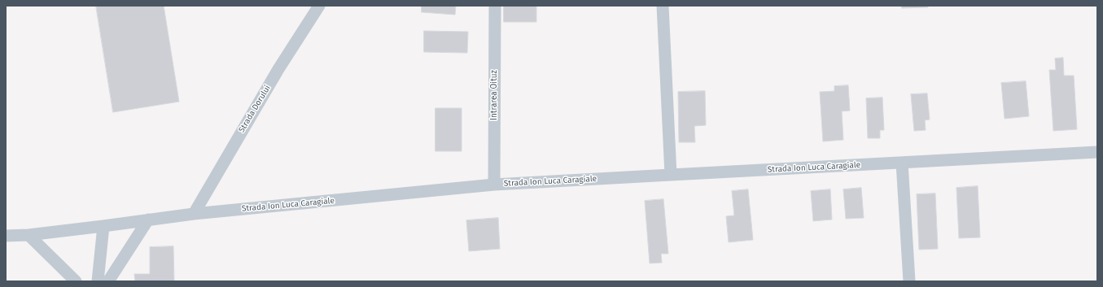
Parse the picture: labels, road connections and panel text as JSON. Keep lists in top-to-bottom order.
{
  "streets": {
    "street": ["Intrarea Oituz", "Strada Dorului", "Strada Ion Luca Caragiale"]
  },
  "crossings": [
    ["Intrarea Oituz", "Strada Ion Luca Caragiale"],
    ["Strada Dorului", "Strada Ion Luca Caragiale"]
  ]
}
